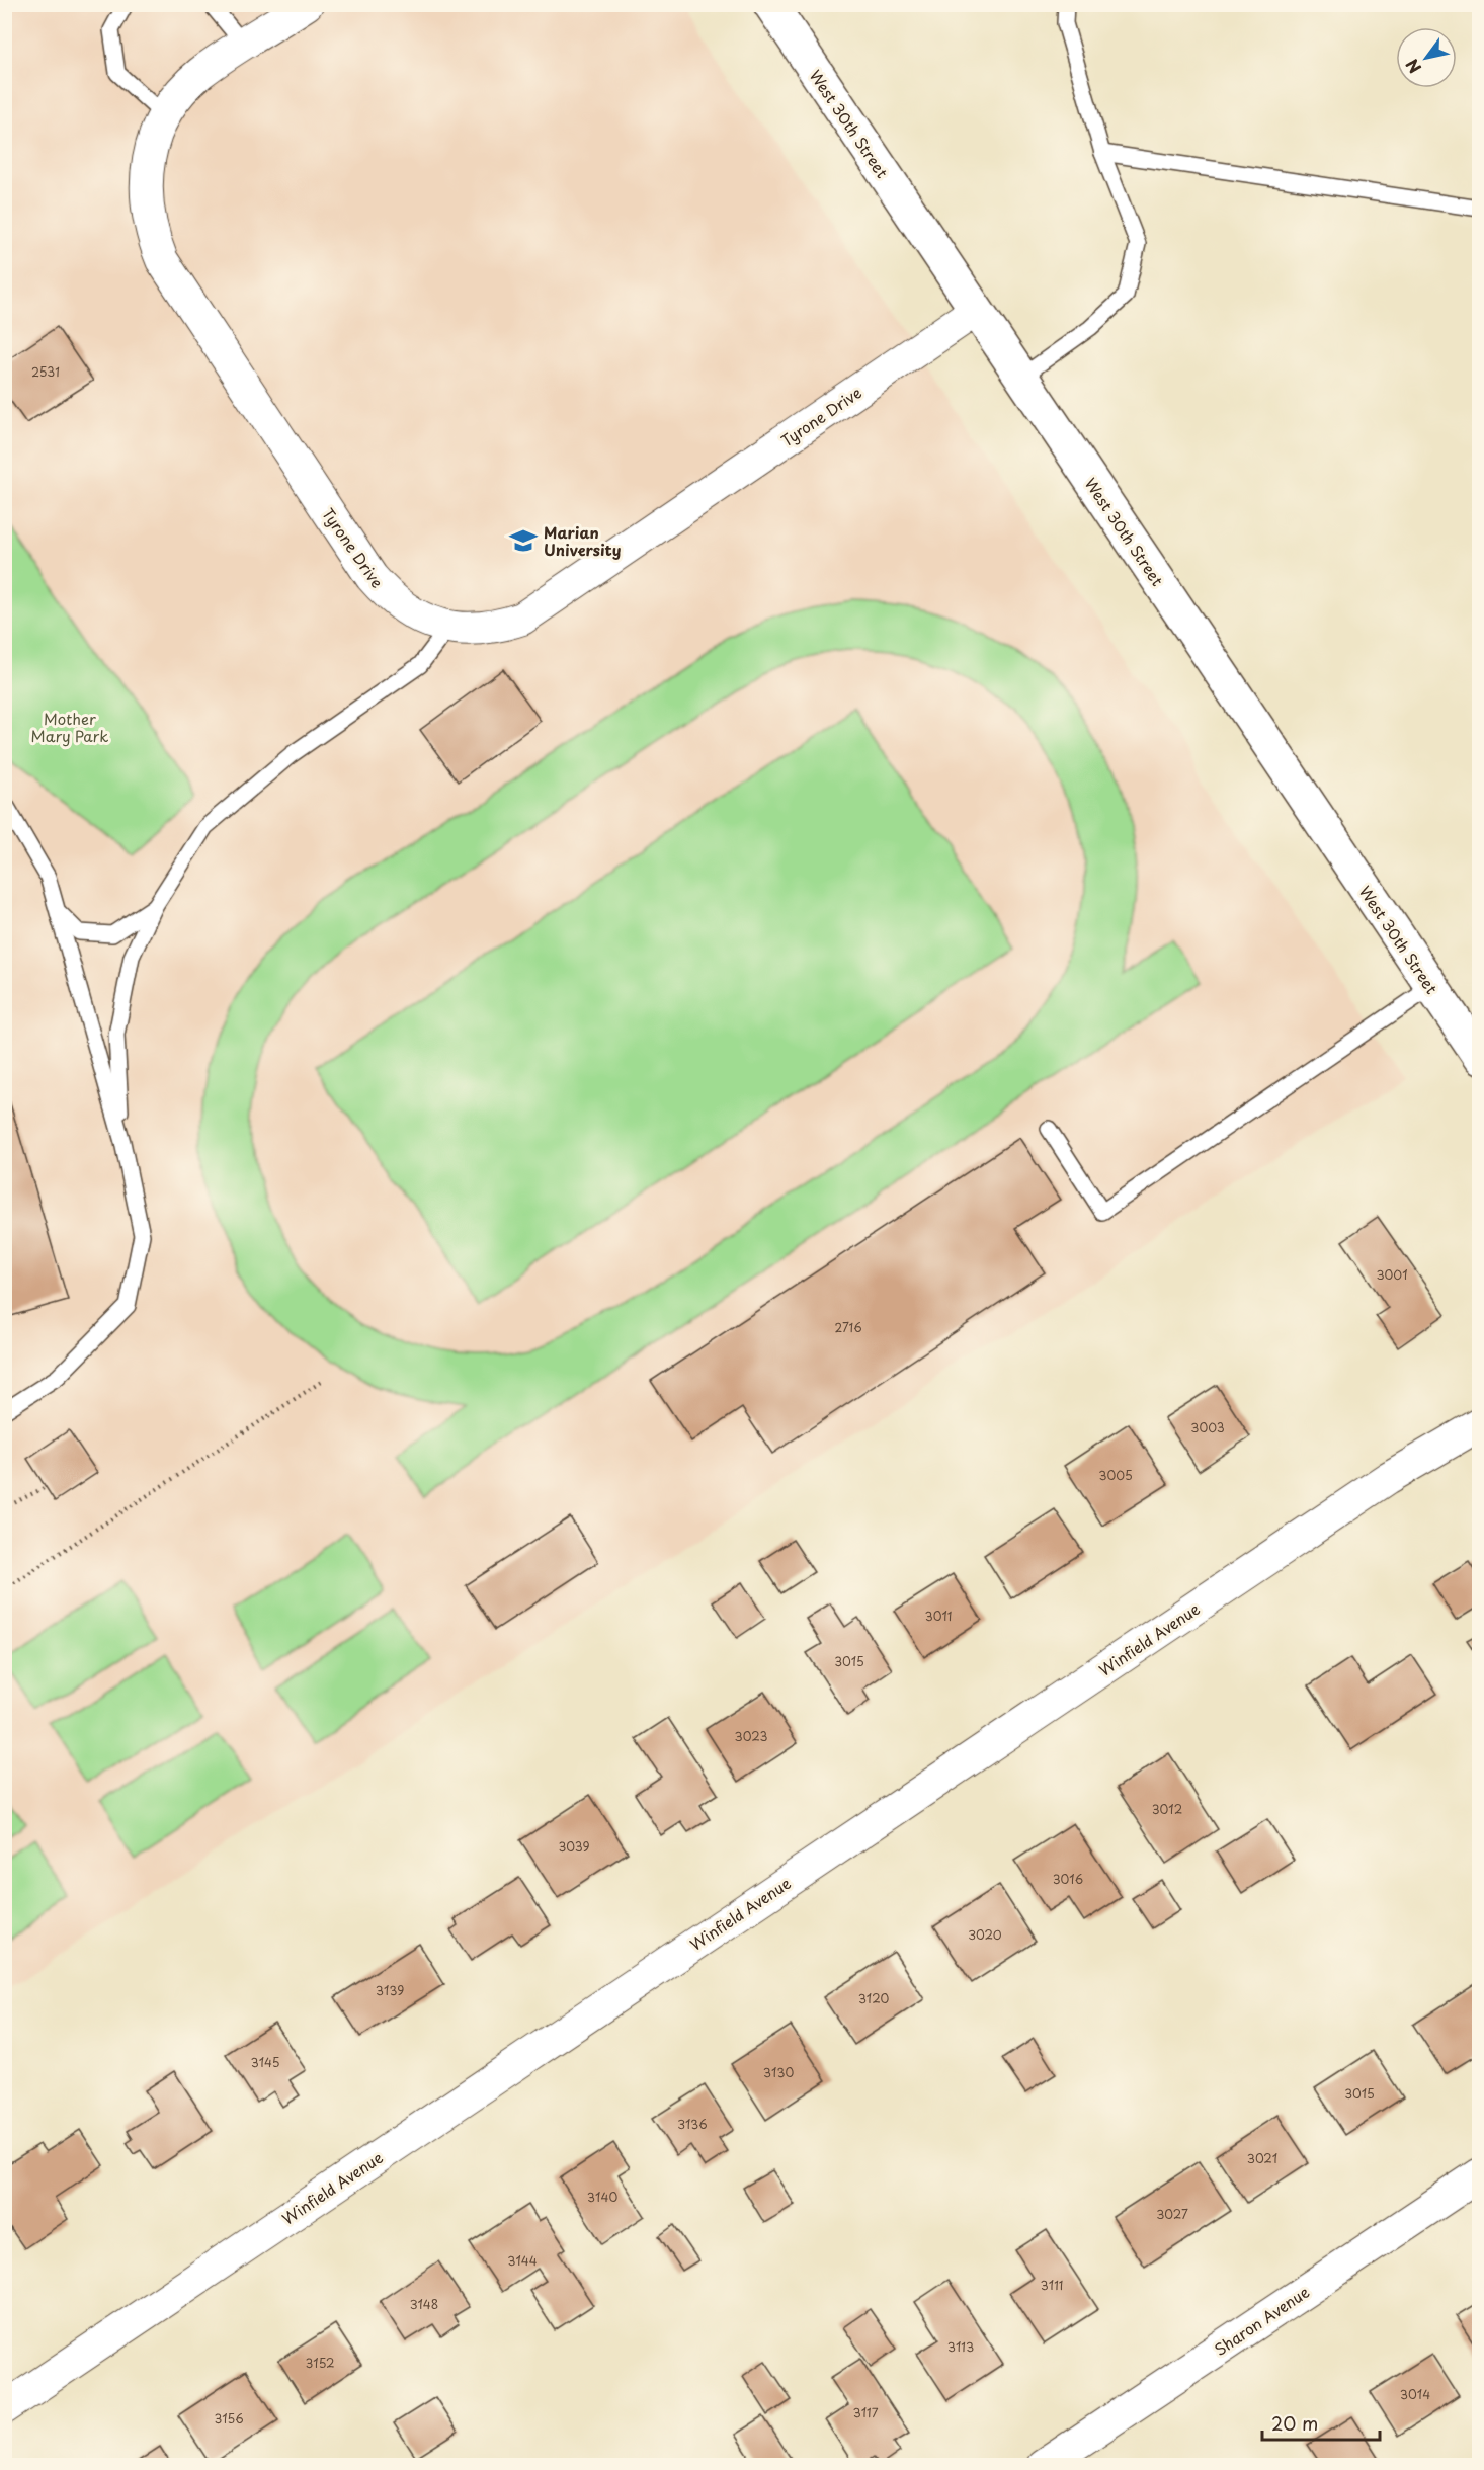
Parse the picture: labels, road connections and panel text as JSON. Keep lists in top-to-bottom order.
{
  "streets": {
    "main road": ["West 30th Street"],
    "street": ["Tyrone Drive", "Winfield Avenue", "Sharon Avenue"]
  },
  "crossings": [
    ["West 30th Street", "Tyrone Drive"]
  ],
  "parks": ["Mother Mary Park"],
  "places": {
    "school or university": ["Marian University"]
  },
  "house_numbers": [
    "2531",
    "3001",
    "2716",
    "3003",
    "3005",
    "3011",
    "3015",
    "3023",
    "3012",
    "3039",
    "3016",
    "3020",
    "3139",
    "3120",
    "3145",
    "3130",
    "3015",
    "3136",
    "3021",
    "3140",
    "3027",
    "3144",
    "3111",
    "3148",
    "3113",
    "3152",
    "3014",
    "3117",
    "3156"
  ],
  "scale_bar": "20 m",
  "north": "bottom left"
}
